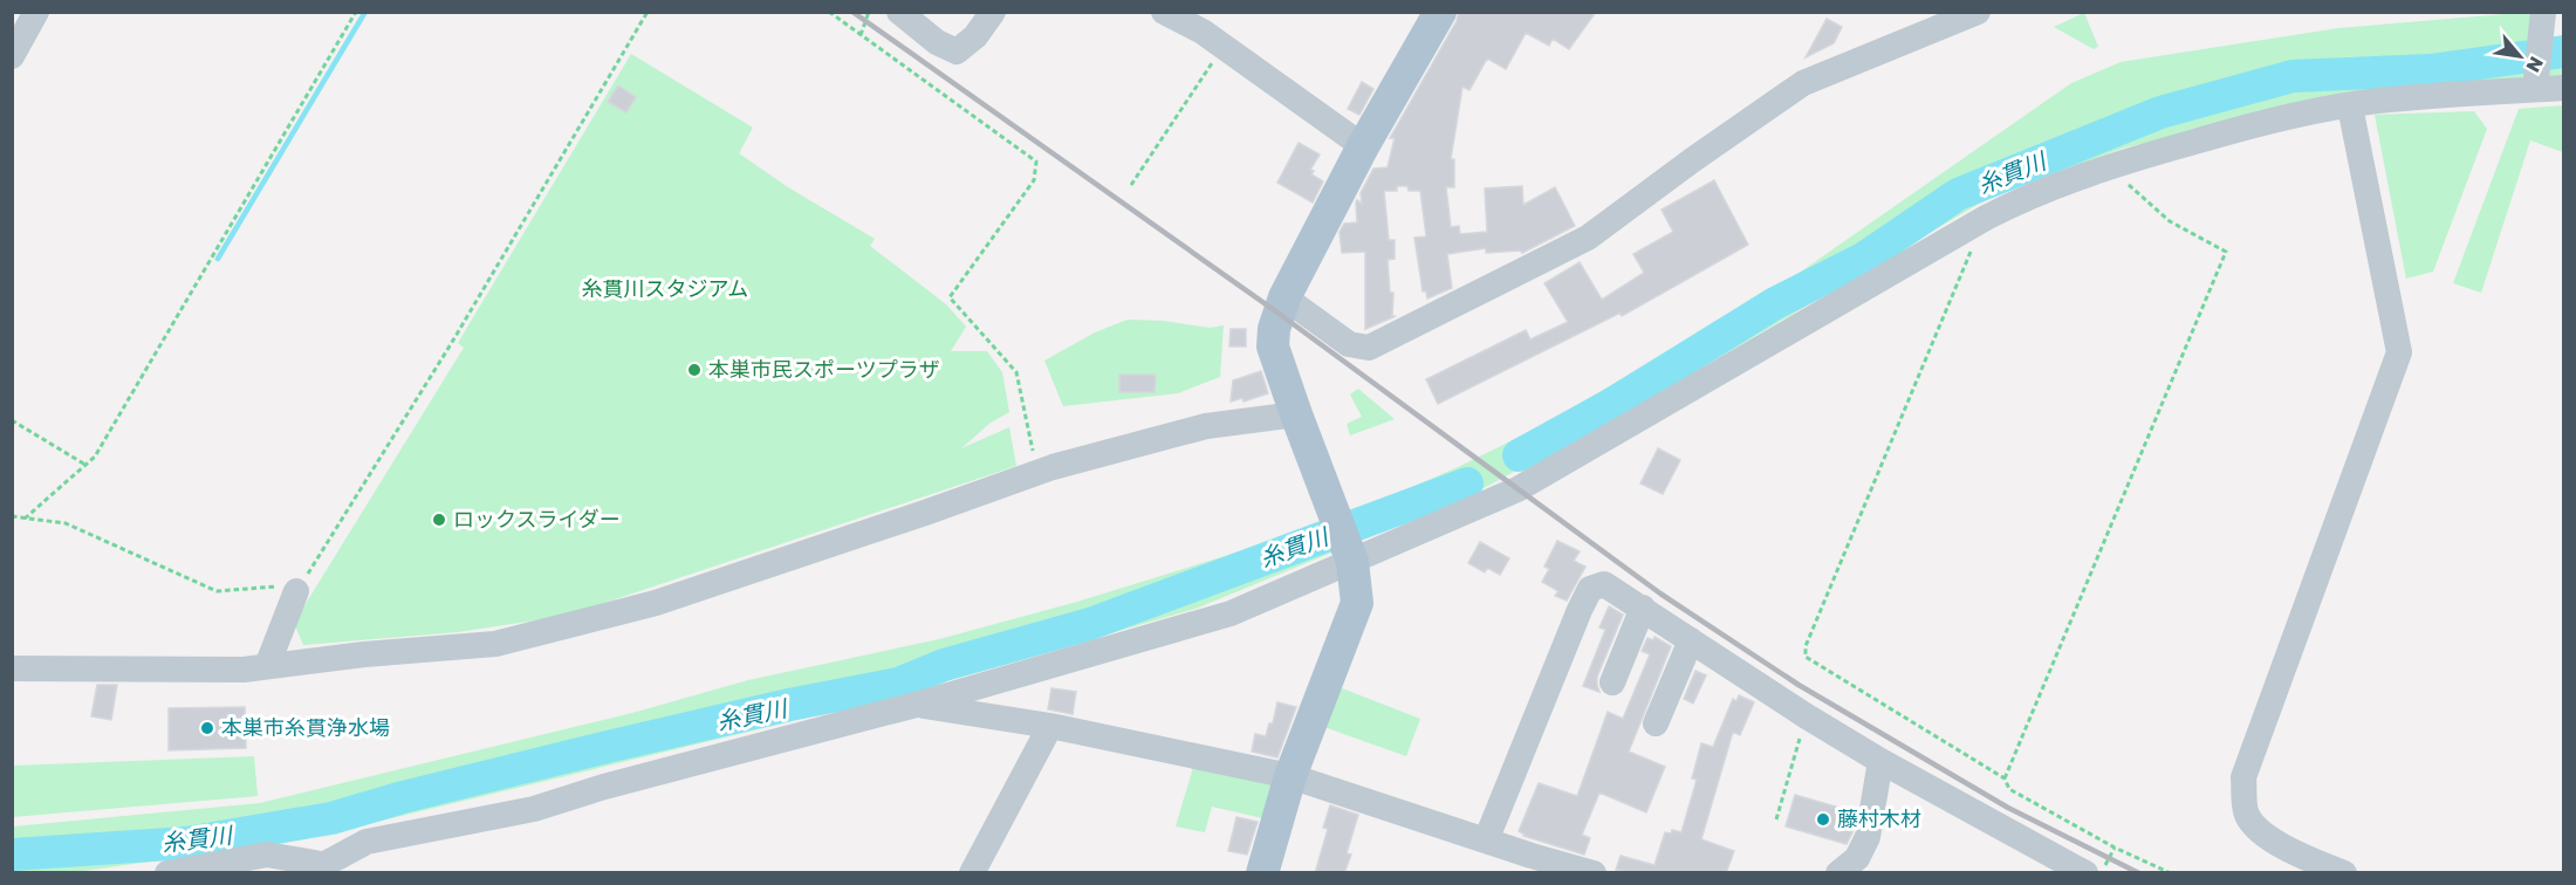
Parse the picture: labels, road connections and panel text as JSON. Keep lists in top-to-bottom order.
{
  "water": ["糸貫川"],
  "parks": ["糸貫川スタジアム"],
  "places": [
    "本巣市民スポーツプラザ",
    "ロックスライダー",
    "本巣市糸貫浄水場",
    "藤村木材"
  ],
  "north": "bottom right"
}
